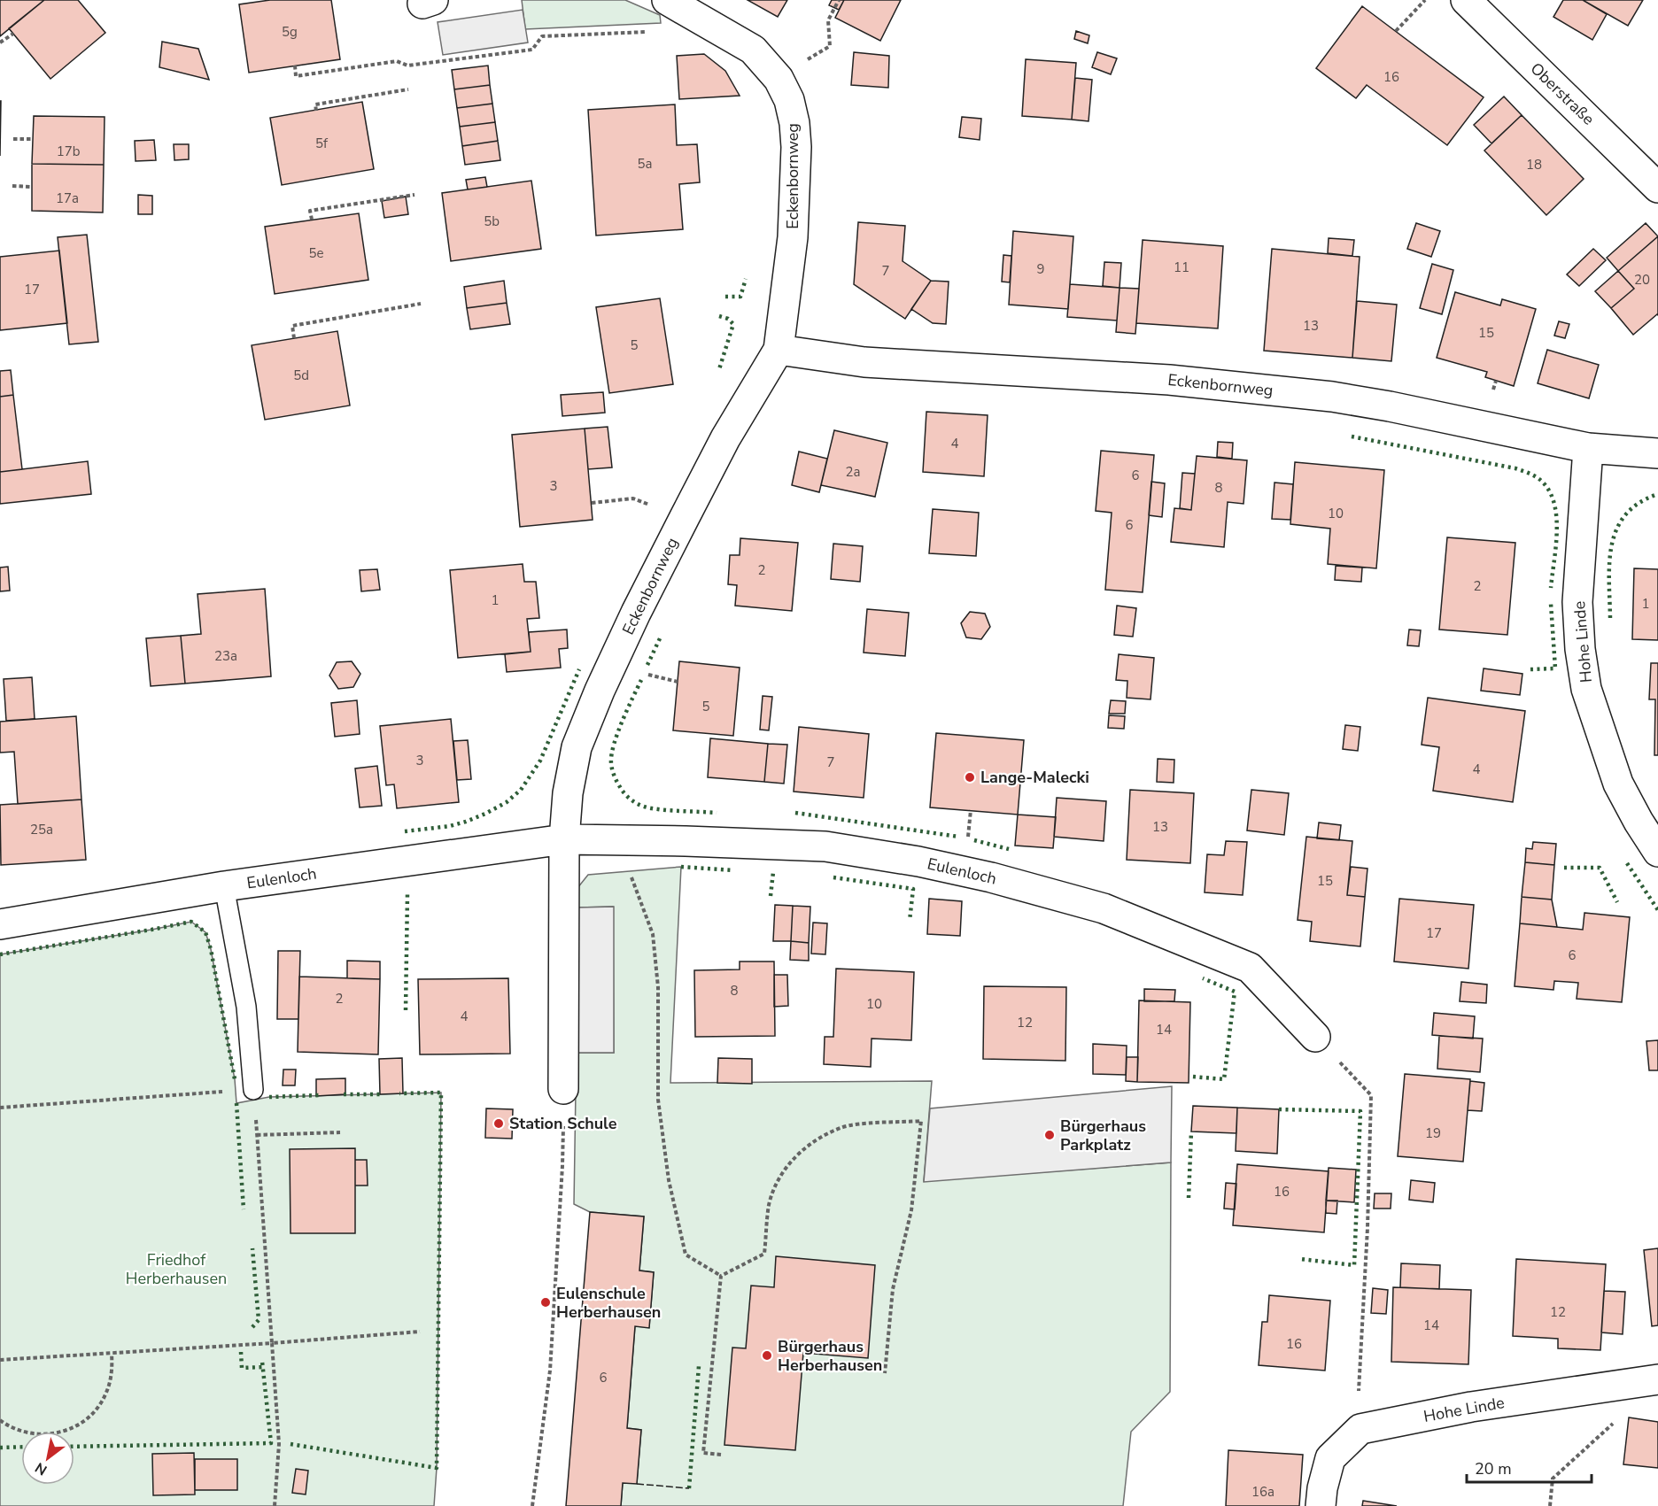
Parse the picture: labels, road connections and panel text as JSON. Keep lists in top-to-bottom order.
{
  "streets": {
    "street": [
      "Oberstraße",
      "Eckenbornweg",
      "Hohe Linde",
      "Eulenloch"
    ]
  },
  "crossings": [
    ["Eckenbornweg", "Hohe Linde"],
    ["Eckenbornweg", "Eulenloch"]
  ],
  "parks": ["Friedhof Herberhausen"],
  "places": [
    "Lange-Malecki",
    "Station Schule",
    "Bürgerhaus Parkplatz",
    "Eulenschule Herberhausen",
    "Bürgerhaus Herberhausen"
  ],
  "house_numbers": [
    "5g",
    "16",
    "5f",
    "17b",
    "5a",
    "18",
    "17a",
    "5b",
    "5e",
    "11",
    "9",
    "7",
    "20",
    "17",
    "13",
    "15",
    "5",
    "5d",
    "4",
    "2a",
    "6",
    "3",
    "8",
    "10",
    "6",
    "2",
    "2",
    "1",
    "1",
    "23a",
    "5",
    "3",
    "7",
    "4",
    "13",
    "25a",
    "15",
    "17",
    "6",
    "8",
    "2",
    "10",
    "4",
    "12",
    "14",
    "19",
    "16",
    "12",
    "14",
    "16",
    "6",
    "16a"
  ],
  "scale_bar": "20 m",
  "north": "bottom left"
}
